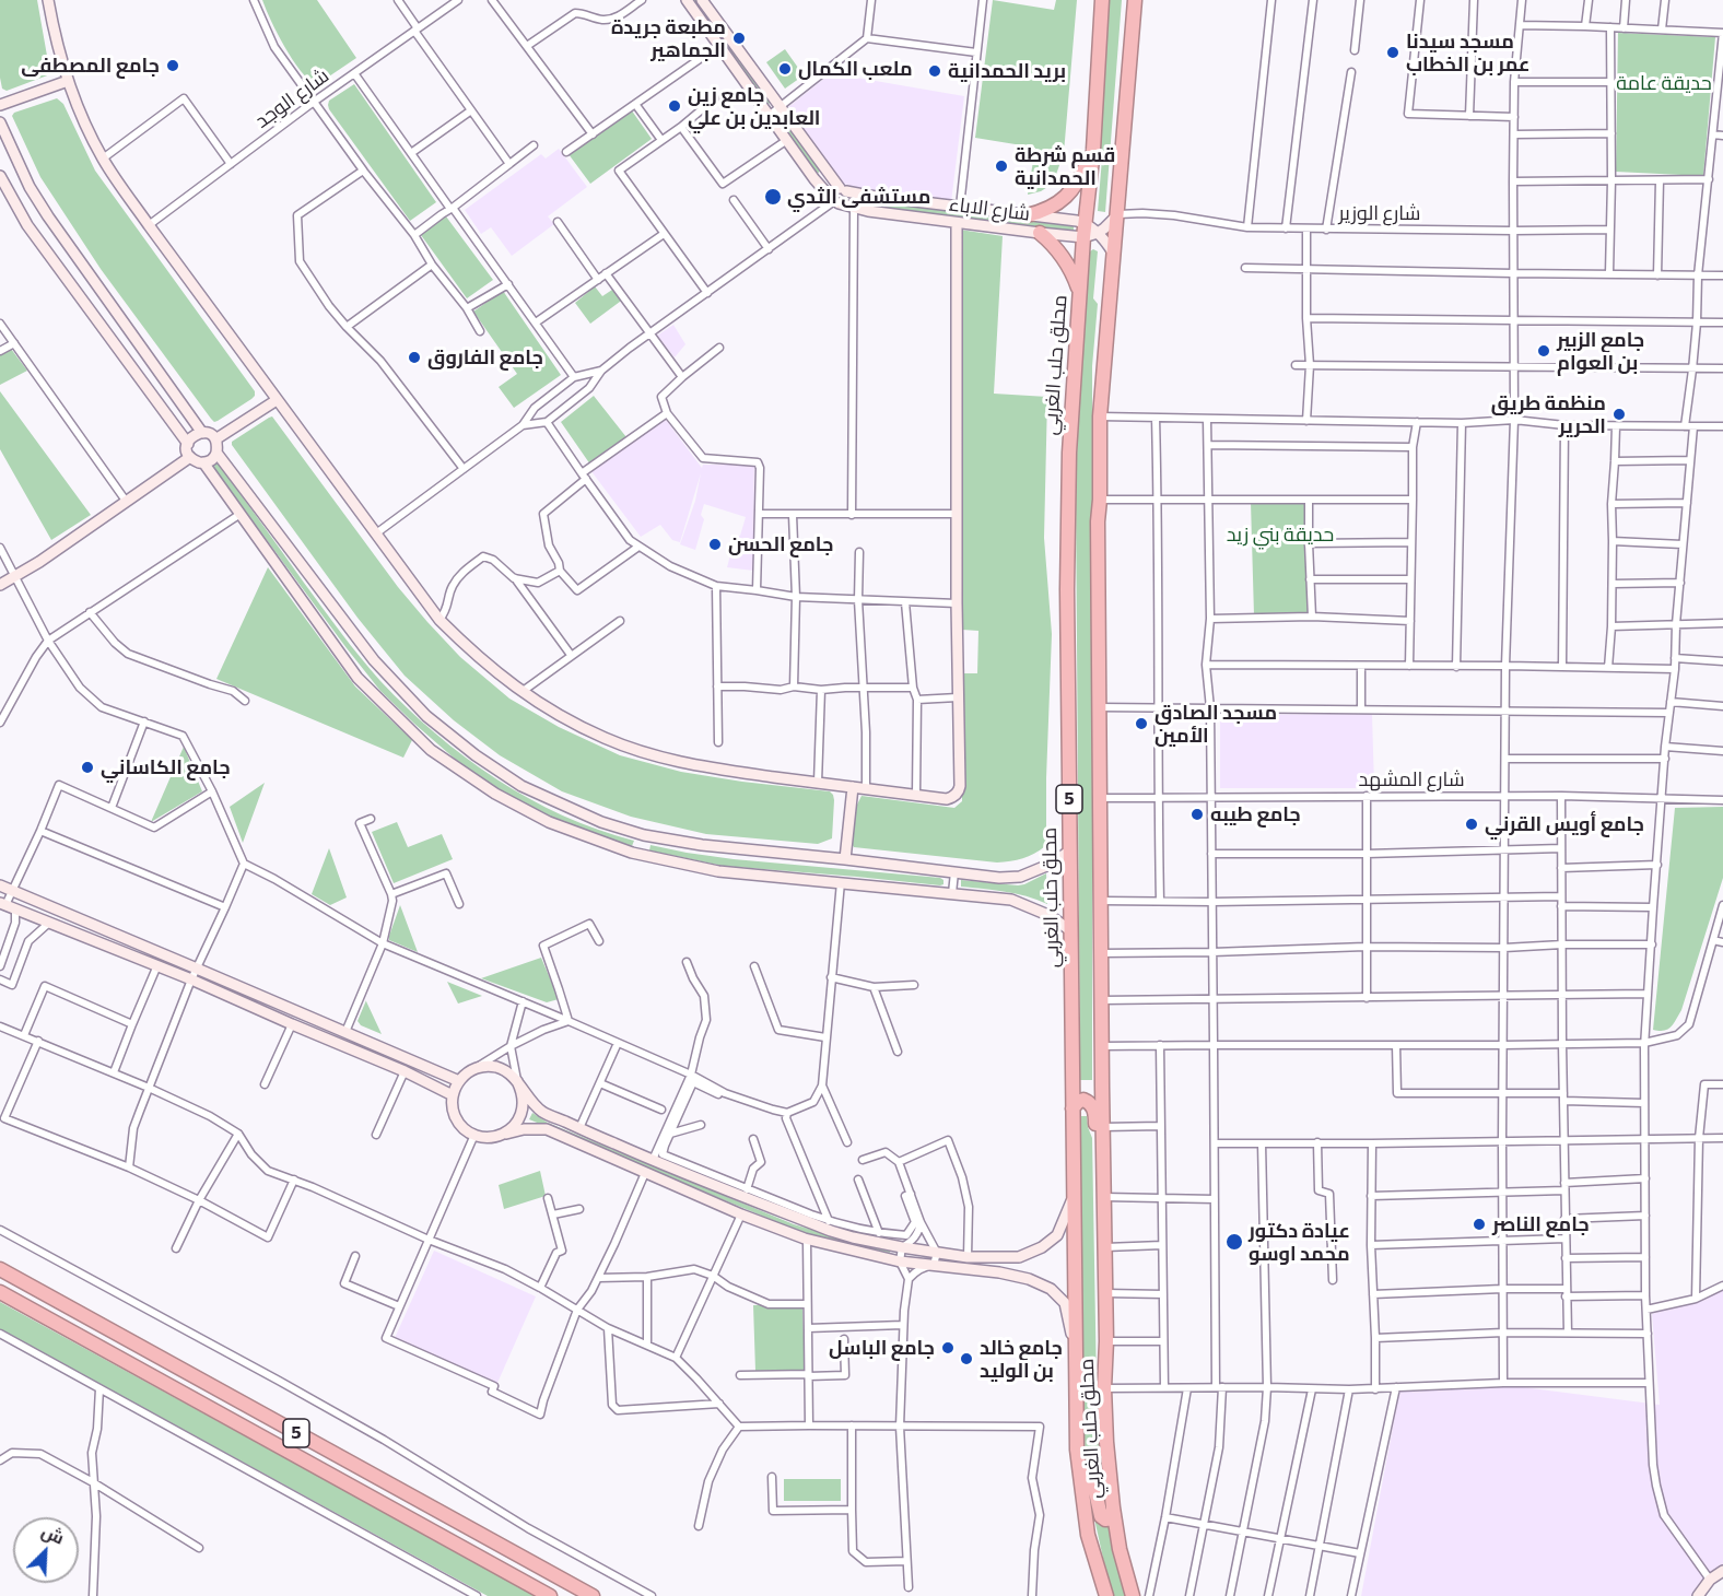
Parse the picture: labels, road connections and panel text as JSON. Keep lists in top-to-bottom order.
{
  "streets": {
    "highway": ["محلق حلب الغربي", "5"],
    "main road": ["شارع الاباء"],
    "street": ["شارع الوجد", "شارع الوزير", "شارع المشهد"]
  },
  "crossings": [
    ["شارع الاباء", "محلق حلب الغربي"],
    ["شارع الوزير", "محلق حلب الغربي"],
    ["محلق حلب الغربي", "شارع المشهد"]
  ],
  "parks": ["حديقة عامة", "حديقة بني زيد"],
  "places": [
    "مطبعة جريدة الجماهير",
    "مسجد سيدنا عمر بن الخطاب",
    "جامع المصطفى",
    "ملعب الكمال",
    "بريد الحمدانية",
    "جامع زين العابدين بن علي",
    "قسم شرطة الحمدانية",
    "مستشفى الثدي",
    "جامع الزبير بن العوام",
    "جامع الفاروق",
    "منظمة طريق الحرير",
    "جامع الحسن",
    "مسجد الصادق الأمين",
    "جامع الكاساني",
    "جامع طيبه",
    "جامع أويس القرني",
    "جامع الناصر",
    "عيادة دكتور محمد اوسو",
    "جامع الباسل",
    "جامع خالد بن الوليد"
  ],
  "north": "top right"
}
